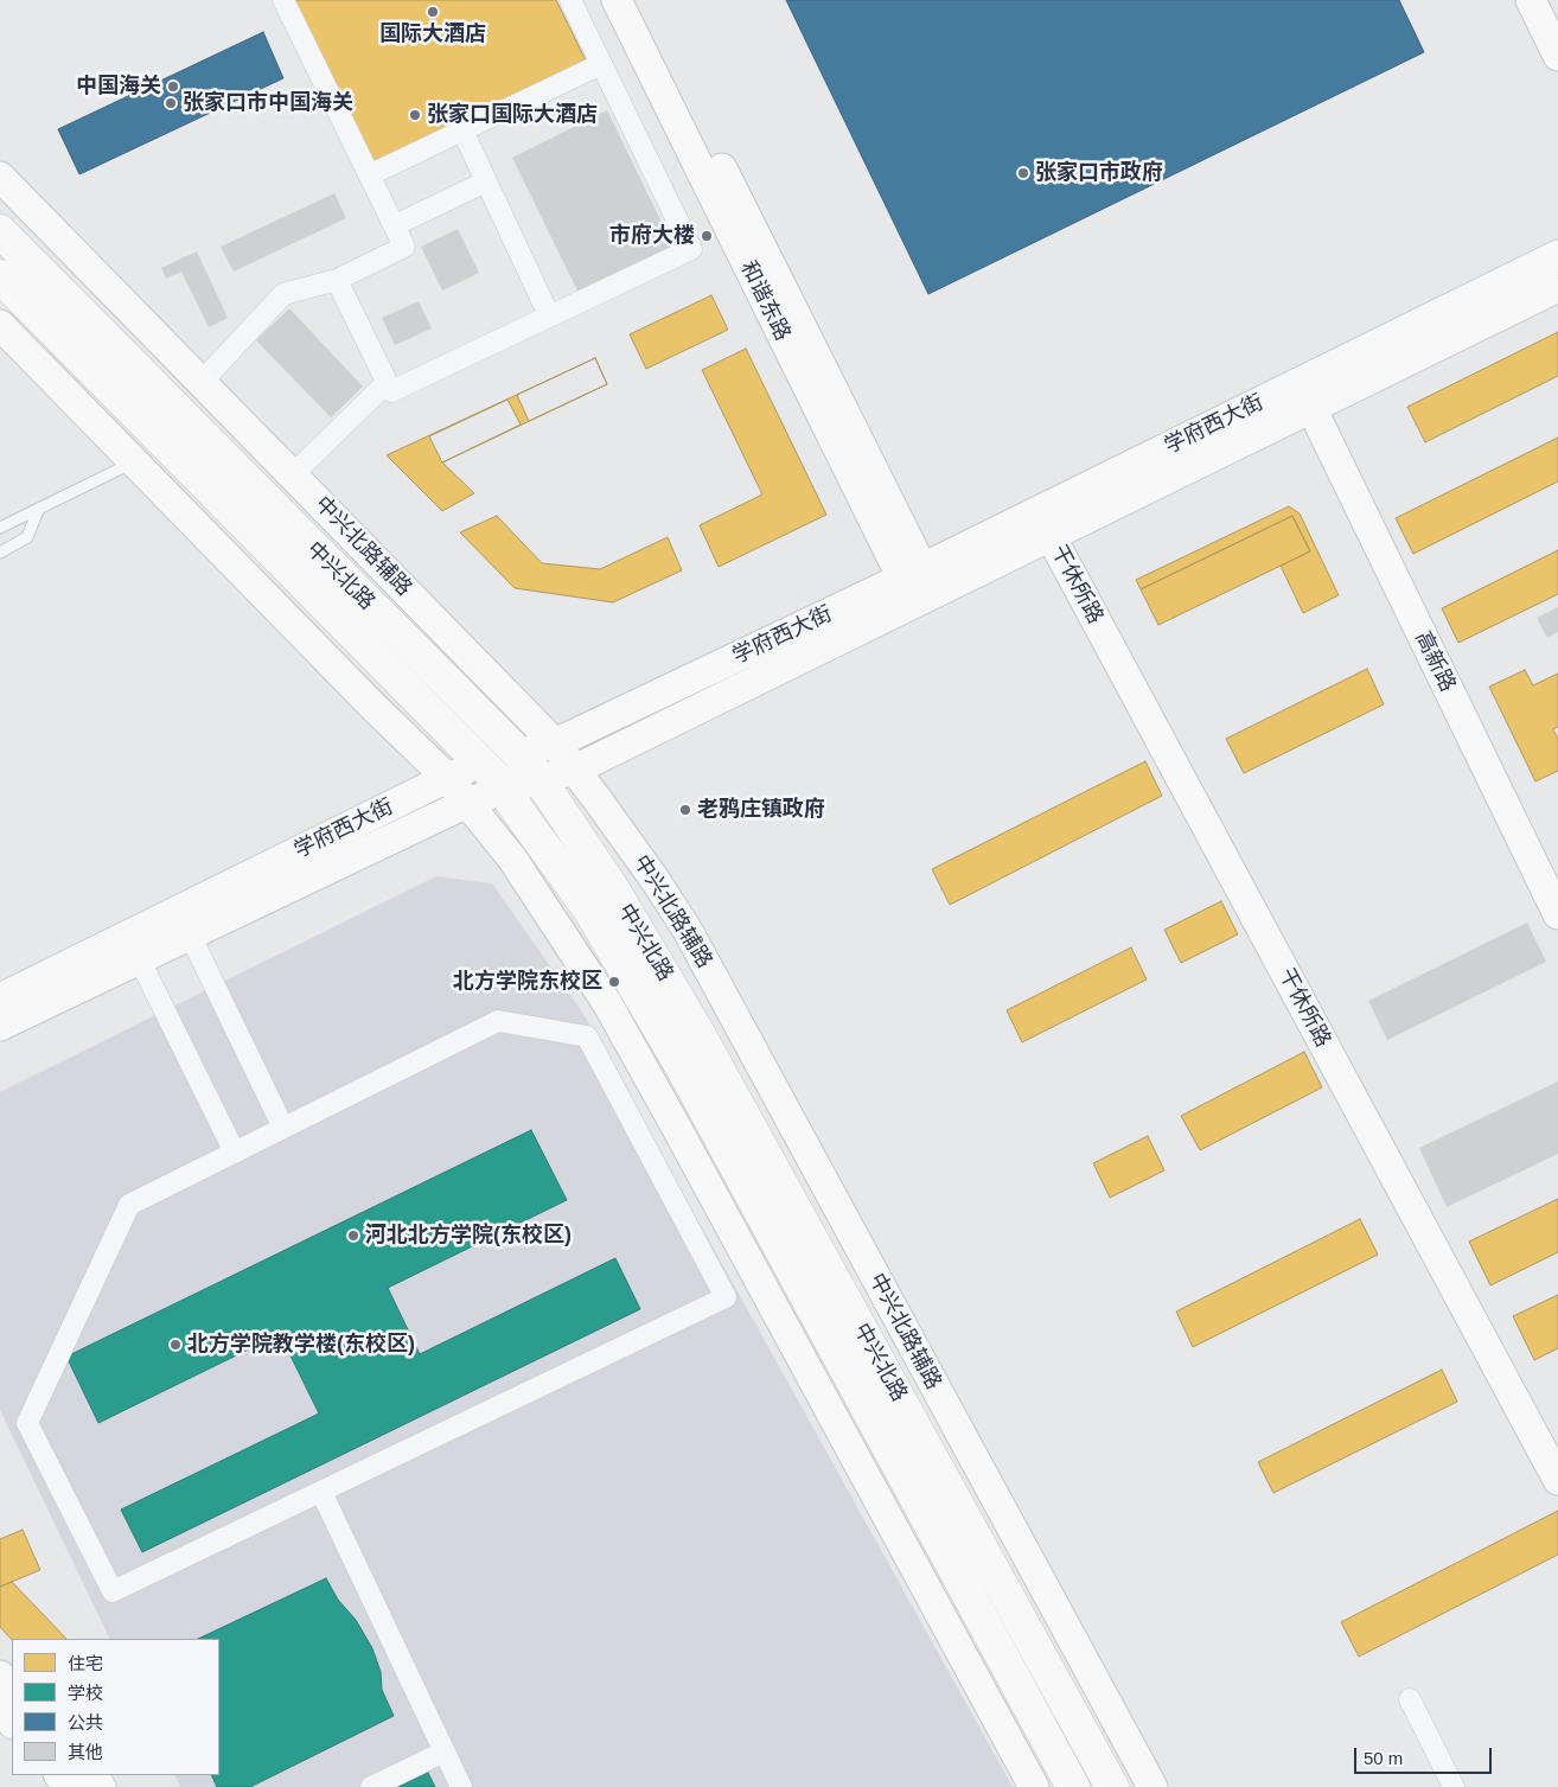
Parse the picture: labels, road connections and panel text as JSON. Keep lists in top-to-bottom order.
{
  "streets": {
    "main road": ["中兴北路"],
    "street": [
      "和谐东路",
      "学府西大街",
      "中兴北路辅路",
      "干休所路",
      "高新路"
    ]
  },
  "crossings": [
    ["和谐东路", "学府西大街"],
    ["学府西大街", "中兴北路辅路"],
    ["学府西大街", "中兴北路"],
    ["学府西大街", "干休所路"],
    ["学府西大街", "高新路"]
  ],
  "places": [
    "国际大酒店",
    "中国海关",
    "张家口市中国海关",
    "张家口国际大酒店",
    "张家口市政府",
    "市府大楼",
    "老鸦庄镇政府",
    "北方学院东校区",
    "河北北方学院(东校区)",
    "北方学院教学楼(东校区)"
  ],
  "legend": [
    "住宅",
    "学校",
    "公共",
    "其他"
  ],
  "scale_bar": "50 m"
}
